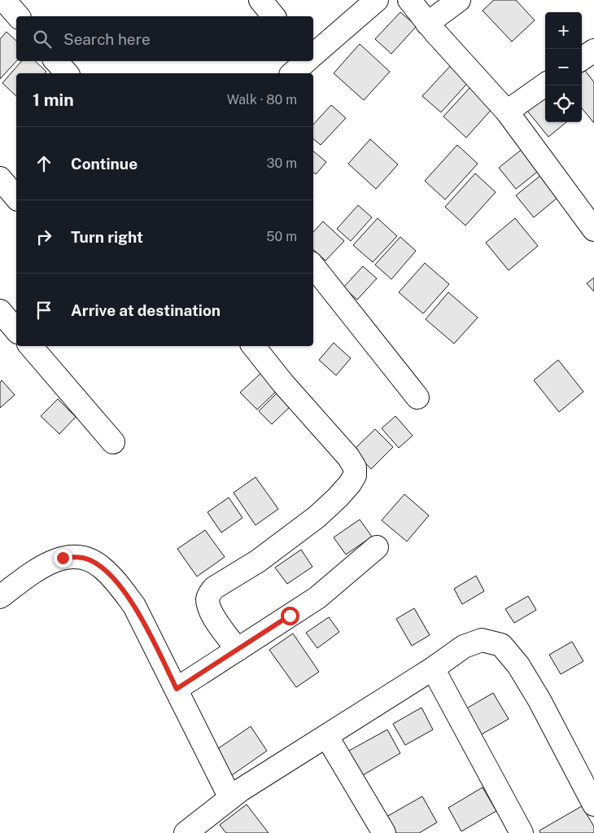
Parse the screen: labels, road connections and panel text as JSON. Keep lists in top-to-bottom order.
{
  "page": {
    "map_buttons": ["+", "−"],
    "search": "Search here",
    "heading": ["1 min", "Walk · 80 m"],
    "list": [
      ["Continue", "30 m"],
      ["Turn right", "50 m"],
      "Arrive at destination"
    ]
  }
}
